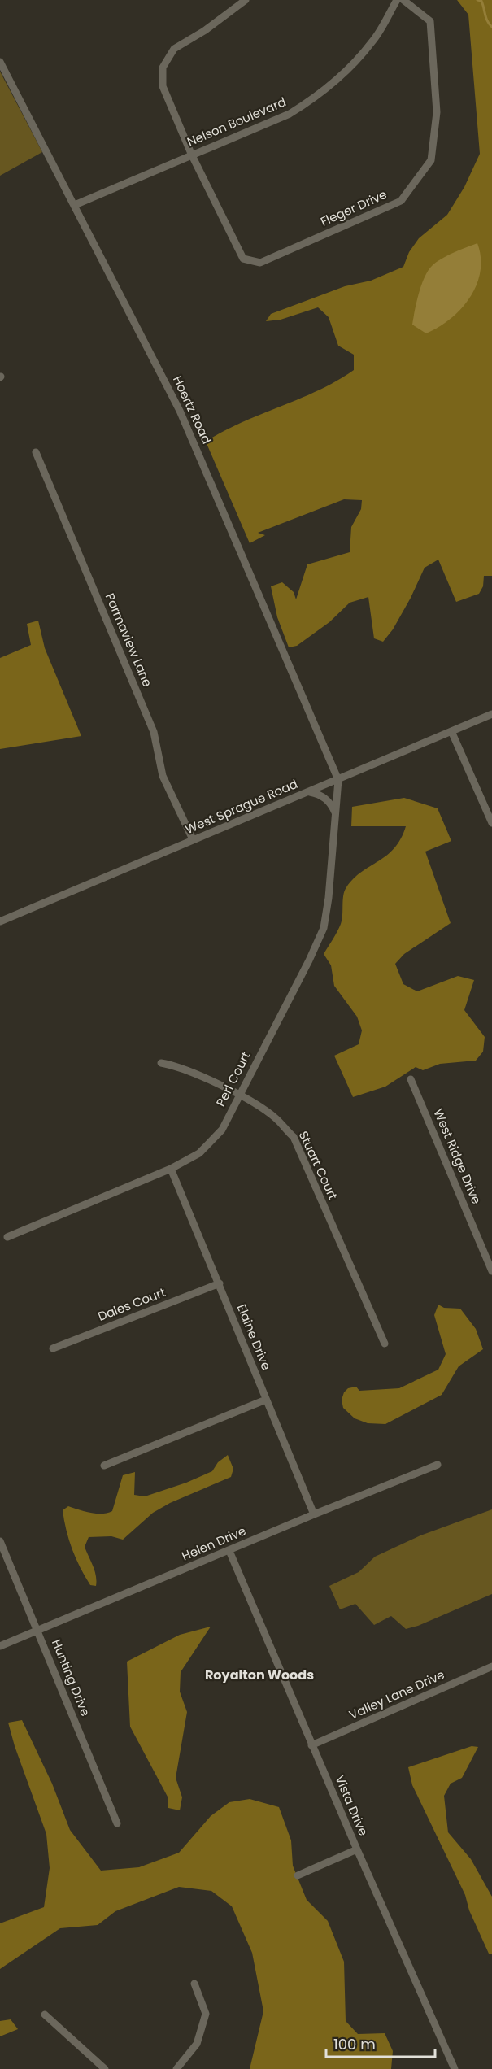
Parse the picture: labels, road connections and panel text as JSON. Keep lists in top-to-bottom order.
{
  "streets": {
    "street": [
      "Nelson Boulevard",
      "Fleger Drive",
      "Hoertz Road",
      "Parmaview Lane",
      "West Sprague Road",
      "Perl Court",
      "West Ridge Drive",
      "Stuart Court",
      "Dales Court",
      "Elaine Drive",
      "Helen Drive",
      "Hunting Drive",
      "Valley Lane Drive",
      "Vista Drive"
    ]
  },
  "crossings": [
    ["Nelson Boulevard", "Fleger Drive"],
    ["Nelson Boulevard", "Hoertz Road"],
    ["Hoertz Road", "West Sprague Road"],
    ["Hoertz Road", "Perl Court"],
    ["Parmaview Lane", "West Sprague Road"],
    ["West Sprague Road", "Perl Court"],
    ["Perl Court", "Stuart Court"],
    ["Perl Court", "Elaine Drive"],
    ["Dales Court", "Elaine Drive"],
    ["Elaine Drive", "Helen Drive"],
    ["Helen Drive", "Hunting Drive"],
    ["Helen Drive", "Vista Drive"],
    ["Valley Lane Drive", "Vista Drive"]
  ],
  "districts": ["Royalton Woods"],
  "scale_bar": "100 m"
}
